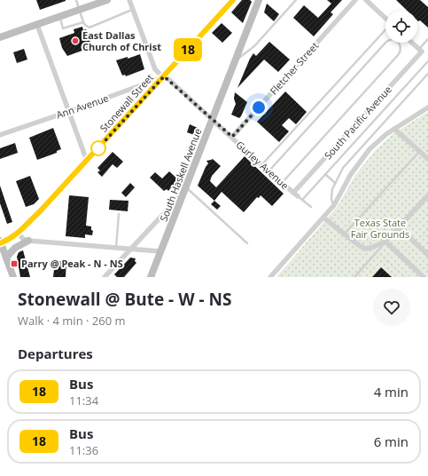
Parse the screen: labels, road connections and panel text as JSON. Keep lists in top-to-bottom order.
{
  "streets": {
    "main road": ["Stonewall Street", "South Haskell Avenue"],
    "street": [
      "Fletcher Street",
      "Ann Avenue",
      "South Pacific Avenue",
      "Gurley Avenue"
    ]
  },
  "crossings": [
    ["Fletcher Street", "Gurley Avenue"],
    ["Stonewall Street", "Ann Avenue"],
    ["Stonewall Street", "Gurley Avenue"],
    ["Ann Avenue", "Gurley Avenue"],
    ["South Pacific Avenue", "Gurley Avenue"],
    ["Gurley Avenue", "South Haskell Avenue"]
  ],
  "parks": ["Texas State Fair Grounds"],
  "places": {
    "other": ["East Dallas Church of Christ"],
    "transit": ["Parry @ Peak - N - NS"]
  },
  "lines": ["bus line 18"],
  "page": {
    "on_map": "18",
    "heading": [
      ["Stonewall @ Bute - W - NS", "Walk · 4 min · 260 m"],
      "Departures"
    ],
    "list": [
      {
        "mark": "18",
        "name": "Bus",
        "note": "11:34",
        "value": "4 min"
      },
      {
        "mark": "18",
        "name": "Bus",
        "note": "11:36",
        "value": "6 min"
      }
    ]
  }
}
